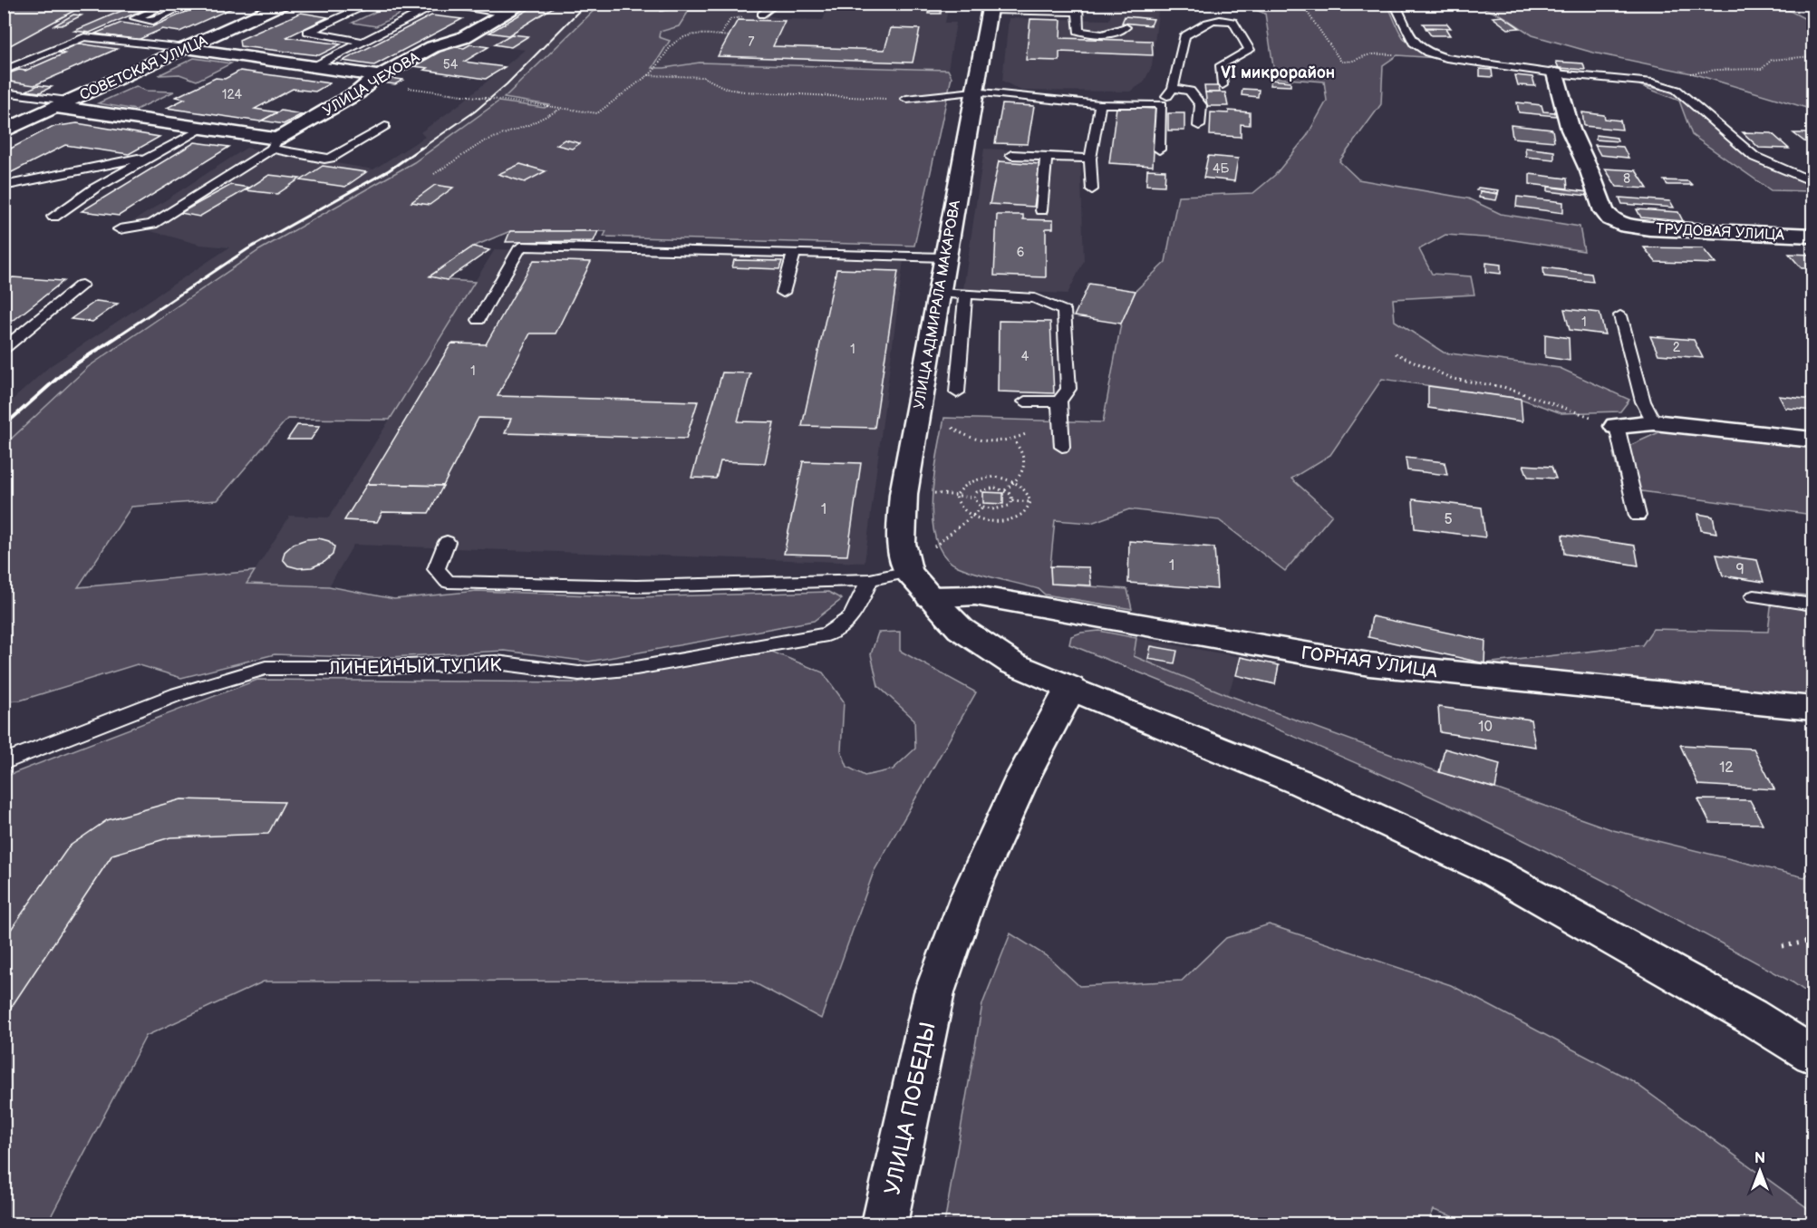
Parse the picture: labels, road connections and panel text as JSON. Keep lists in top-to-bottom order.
{
  "streets": {
    "street": [
      "СОВЕТСКАЯ УЛИЦА",
      "УЛИЦА ЧЕХОВА",
      "ТРУДОВАЯ УЛИЦА",
      "УЛИЦА АДМИРАЛА МАКАРОВА",
      "ГОРНАЯ УЛИЦА",
      "УЛИЦА ПОБЕДЫ"
    ],
    "lane": ["ЛИНЕЙНЫЙ ТУПИК"]
  },
  "crossings": [
    ["УЛИЦА АДМИРАЛА МАКАРОВА", "ГОРНАЯ УЛИЦА"],
    ["УЛИЦА АДМИРАЛА МАКАРОВА", "УЛИЦА ПОБЕДЫ"]
  ],
  "districts": ["VI микрорайон"],
  "house_numbers": [
    "7",
    "54",
    "124",
    "4Б",
    "8",
    "6",
    "1",
    "2",
    "1",
    "4",
    "1",
    "1",
    "5",
    "1",
    "9",
    "10",
    "12"
  ],
  "north": "top"
}
